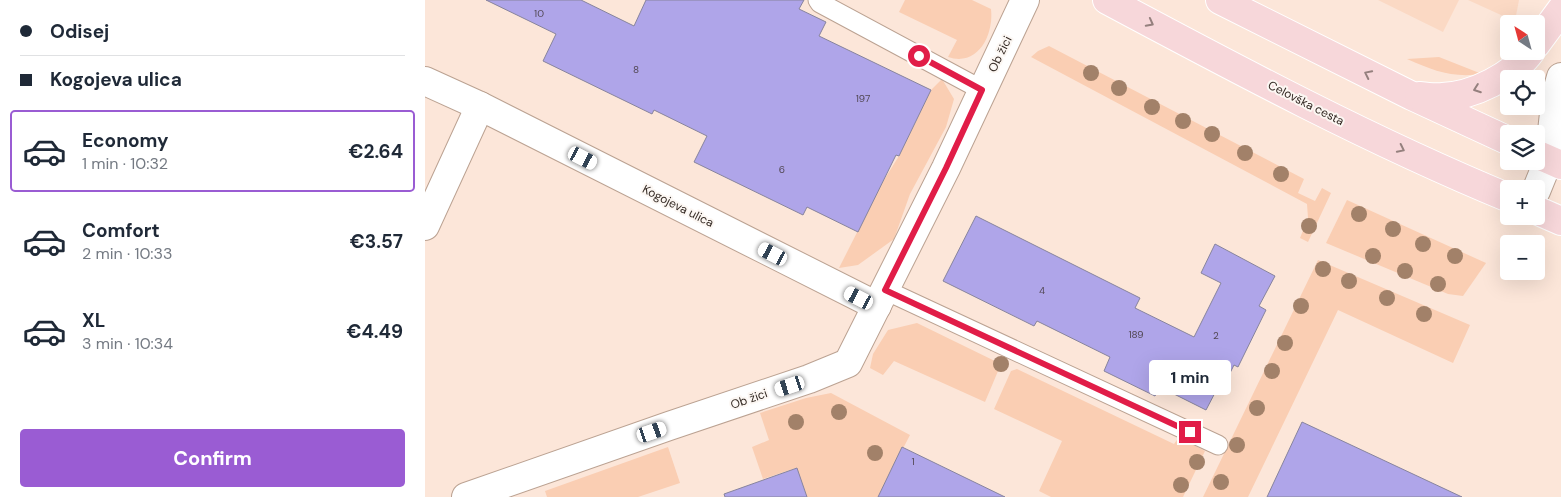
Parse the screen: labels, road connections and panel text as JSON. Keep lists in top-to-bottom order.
{
  "streets": {
    "main road": ["Celovška cesta"],
    "street": ["Ob žici", "Kogojeva ulica"]
  },
  "crossings": [
    ["Ob žici", "Kogojeva ulica"]
  ],
  "house_numbers": [
    "10",
    "8",
    "197",
    "6",
    "4",
    "189",
    "2",
    "1"
  ],
  "north": "top left",
  "page": {
    "banner": ["Odisej", "Kogojeva ulica"],
    "map_buttons": ["+", "−"],
    "list": [
      {
        "name": "Economy",
        "note": "1 min · 10:32",
        "value": "€2.64"
      },
      {
        "name": "Comfort",
        "note": "2 min · 10:33",
        "value": "€3.57"
      },
      {
        "name": "XL",
        "note": "3 min · 10:34",
        "value": "€4.49"
      }
    ],
    "bubble": "1 min",
    "buttons": "Confirm"
  }
}
